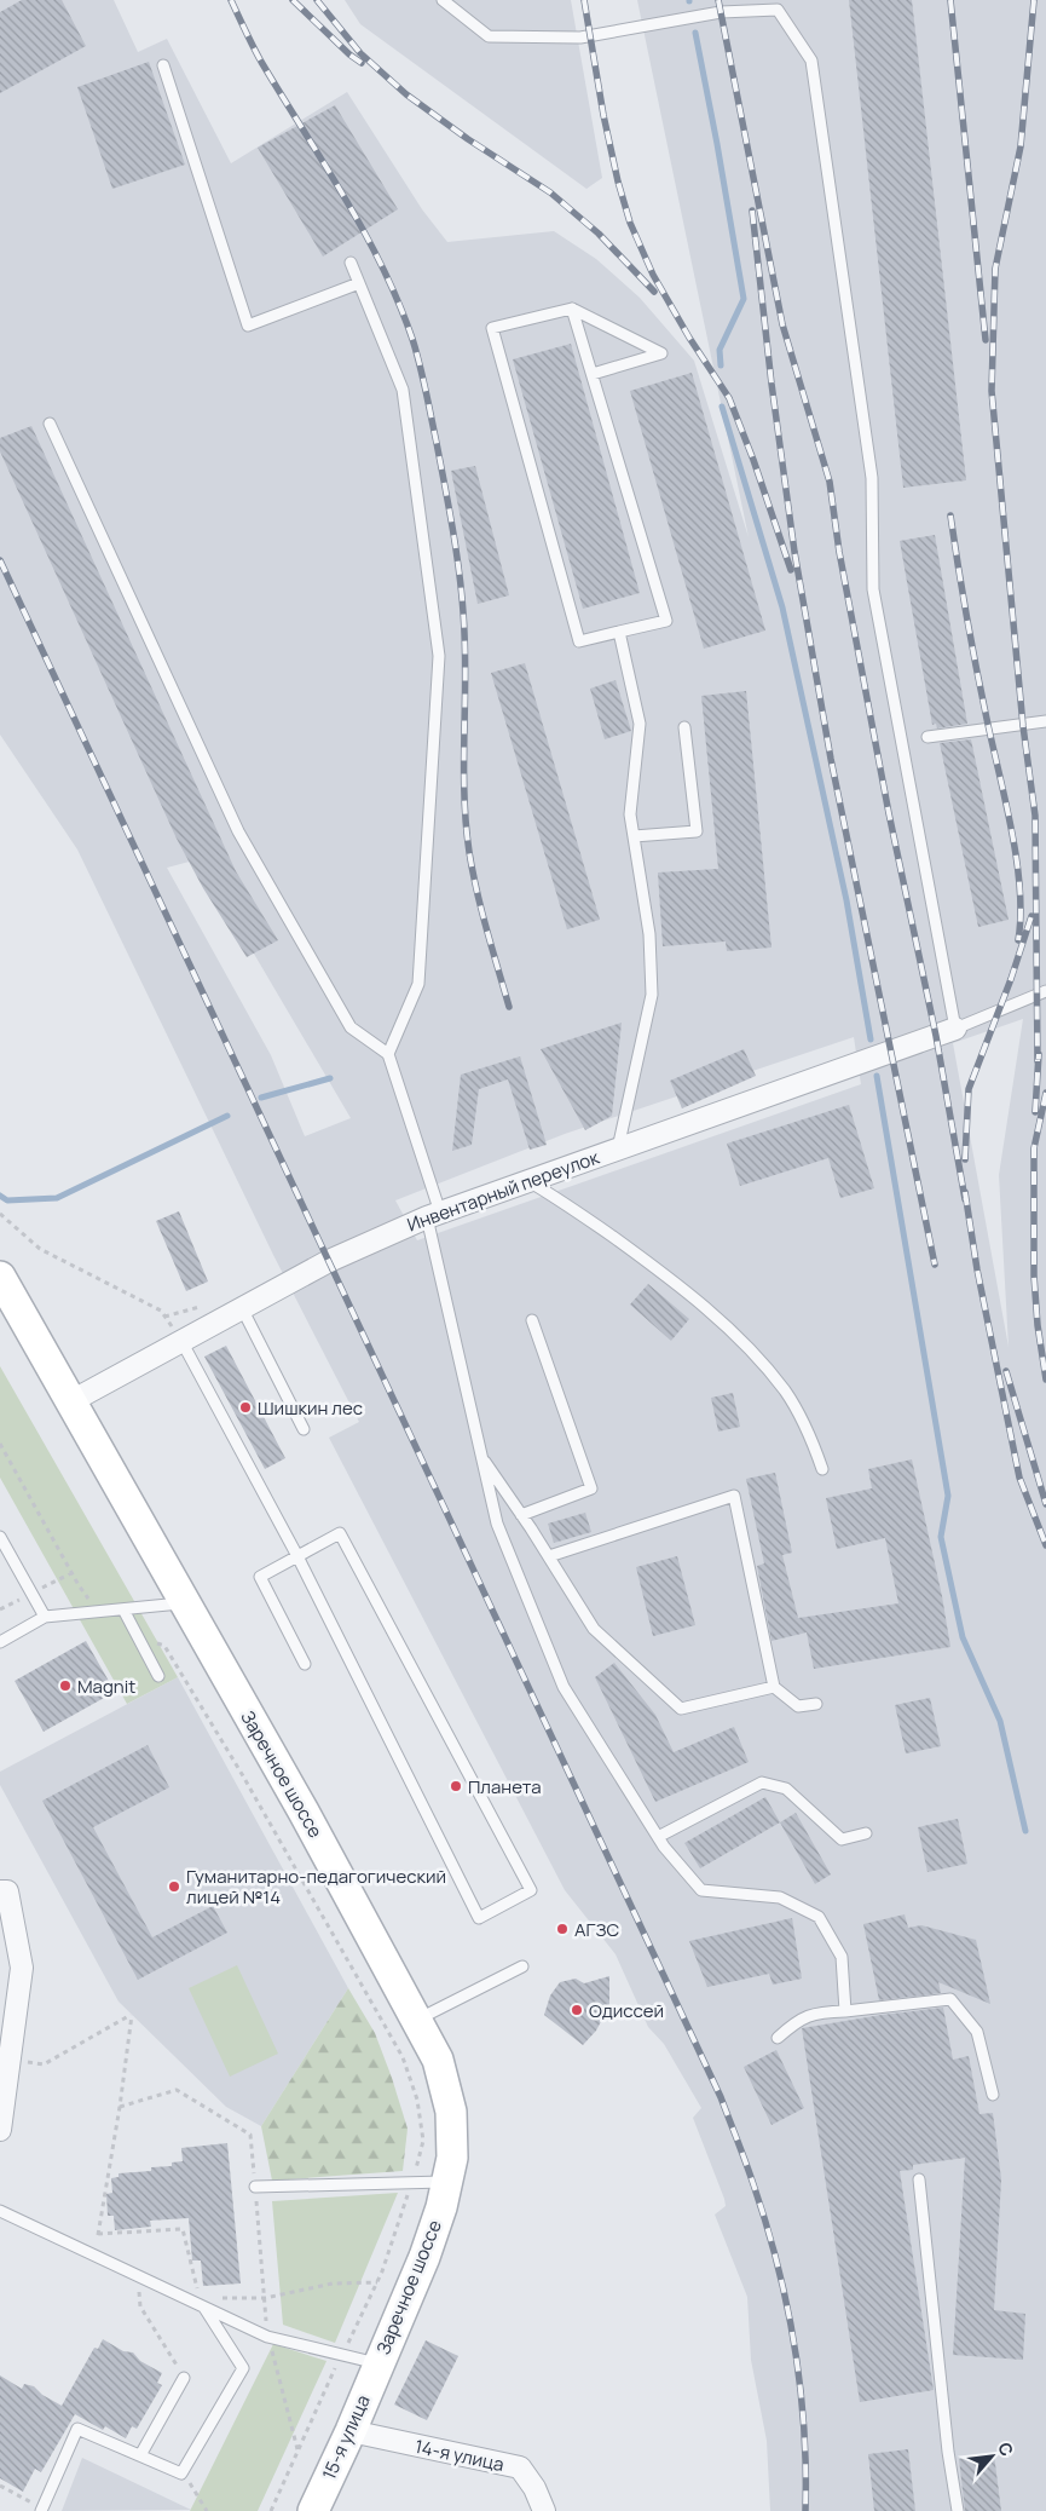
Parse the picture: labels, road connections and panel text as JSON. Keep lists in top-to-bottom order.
{
  "streets": {
    "main road": ["Заречное шоссе", "15-я улица"],
    "street": ["Инвентарный переулок", "14-я улица"]
  },
  "crossings": [
    ["Инвентарный переулок", "Заречное шоссе"],
    ["Заречное шоссе", "15-я улица"],
    ["15-я улица", "14-я улица"]
  ],
  "places": [
    "Шишкин лес",
    "Magnit",
    "Планета",
    "Гуманитарно-педагогический лицей №14",
    "АГЗС",
    "Одиссей"
  ],
  "north": "top right"
}
